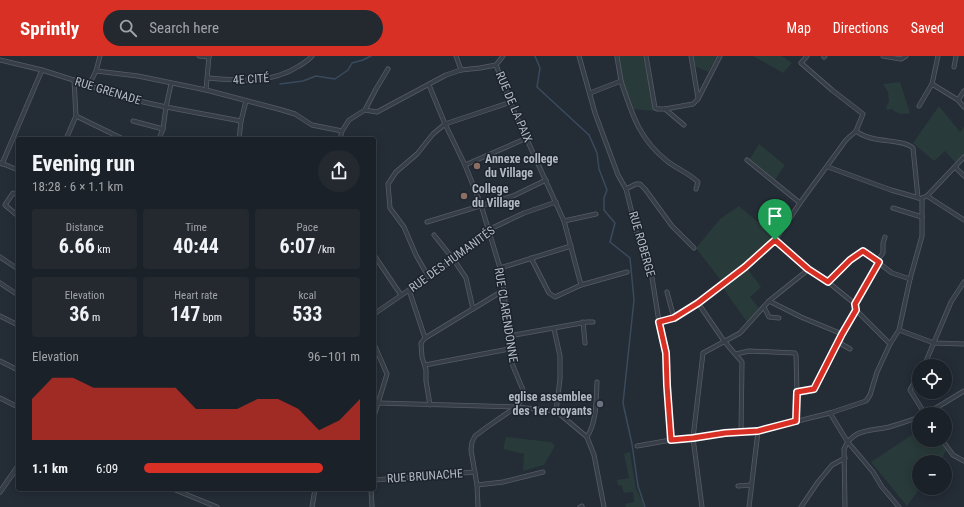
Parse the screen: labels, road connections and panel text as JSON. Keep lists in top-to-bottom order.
{
  "streets": {
    "street": [
      "4E CITÉ",
      "RUE GRENADE",
      "RUE DE LA PAIX",
      "RUE ROBERGE",
      "RUE DES HUMANITÉS",
      "RUE CLARENDONNE",
      "RUE BRUNACHE"
    ]
  },
  "crossings": [
    ["RUE DE LA PAIX", "RUE DES HUMANITÉS"],
    ["RUE DES HUMANITÉS", "RUE CLARENDONNE"]
  ],
  "places": ["Annexe college du Village", "College du Village", "eglise assemblee des 1er croyants"],
  "page": {
    "header": "Sprintly",
    "search": "Search here",
    "nav": ["Map", "Directions", "Saved"],
    "heading": ["Evening run", "18:28 · 6 × 1.1 km"],
    "stats": [
      ["Distance", "6.66 km"],
      ["Time", "40:44"],
      ["Pace", "6:07 /km"],
      ["Elevation", "36 m"],
      ["Heart rate", "147 bpm"],
      ["kcal", "533"]
    ],
    "chart": ["Elevation", "96–101 m"],
    "map_buttons": ["+", "−"],
    "list": [
      {
        "name": "1.1 km",
        "note": "6:09"
      }
    ]
  }
}
